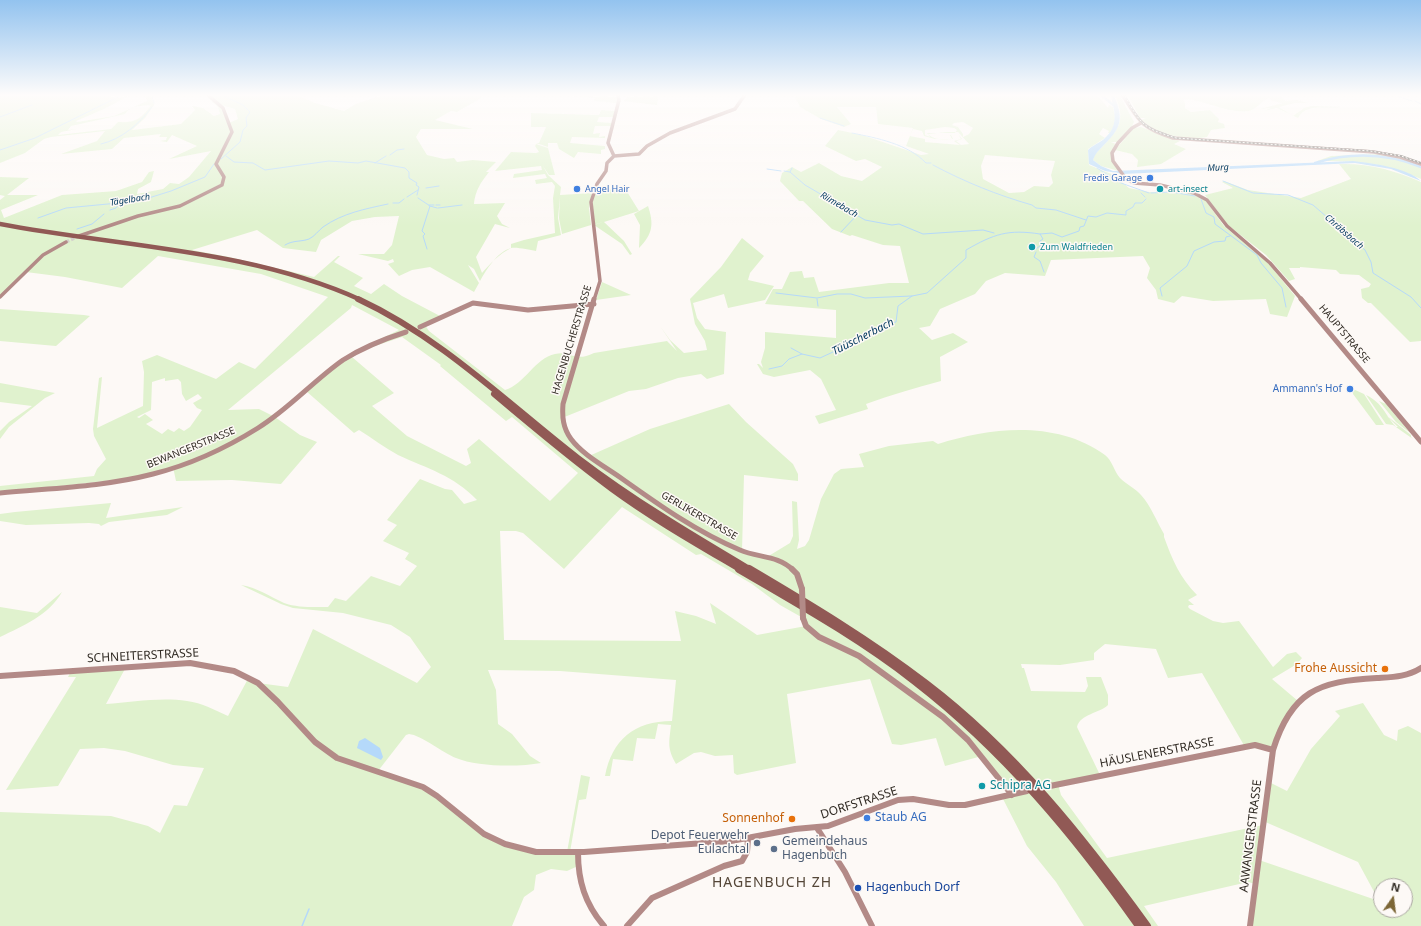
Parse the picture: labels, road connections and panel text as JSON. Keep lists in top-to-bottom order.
{
  "streets": {
    "street": [
      "HAUPTSTRASSE",
      "HAGENBUCHERSTRASSE",
      "BEWANGERSTRASSE",
      "GERLIKERSTRASSE",
      "SCHNEITERSTRASSE",
      "HÄUSLENERSTRASSE",
      "DORFSTRASSE",
      "AAWANGERSTRASSE"
    ]
  },
  "crossings": [
    ["HAGENBUCHERSTRASSE", "GERLIKERSTRASSE"],
    ["GERLIKERSTRASSE", "DORFSTRASSE"],
    ["SCHNEITERSTRASSE", "DORFSTRASSE"],
    ["HÄUSLENERSTRASSE", "AAWANGERSTRASSE"]
  ],
  "districts": ["HAGENBUCH ZH"],
  "water": [
    "Murg",
    "Tägelbach",
    "Riimebach",
    "Chräbsbach",
    "Tüüscherbach"
  ],
  "places": [
    "Fredis Garage",
    "Angel Hair",
    "art-insect",
    "Zum Waldfrieden",
    "Ammann's Hof",
    "Frohe Aussicht",
    "Schipra AG",
    "Staub AG",
    "Sonnenhof",
    "Depot Feuerwehr Eulachtal",
    "Gemeindehaus Hagenbuch",
    "Hagenbuch Dorf"
  ],
  "north": "top"
}
